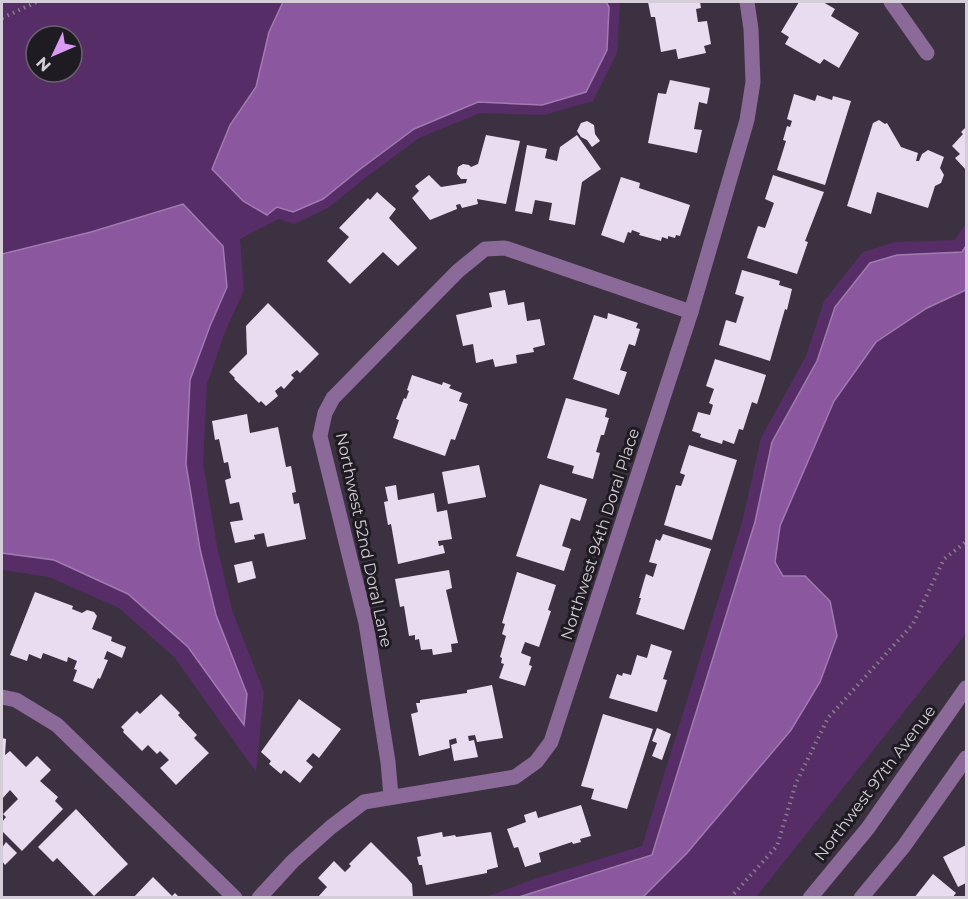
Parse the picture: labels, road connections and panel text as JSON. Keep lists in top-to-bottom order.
{
  "streets": {
    "street": ["Northwest 94th Doral Place", "Northwest 52nd Doral Lane", "Northwest 97th Avenue"]
  },
  "crossings": [
    ["Northwest 94th Doral Place", "Northwest 52nd Doral Lane"]
  ],
  "north": "bottom left"
}
